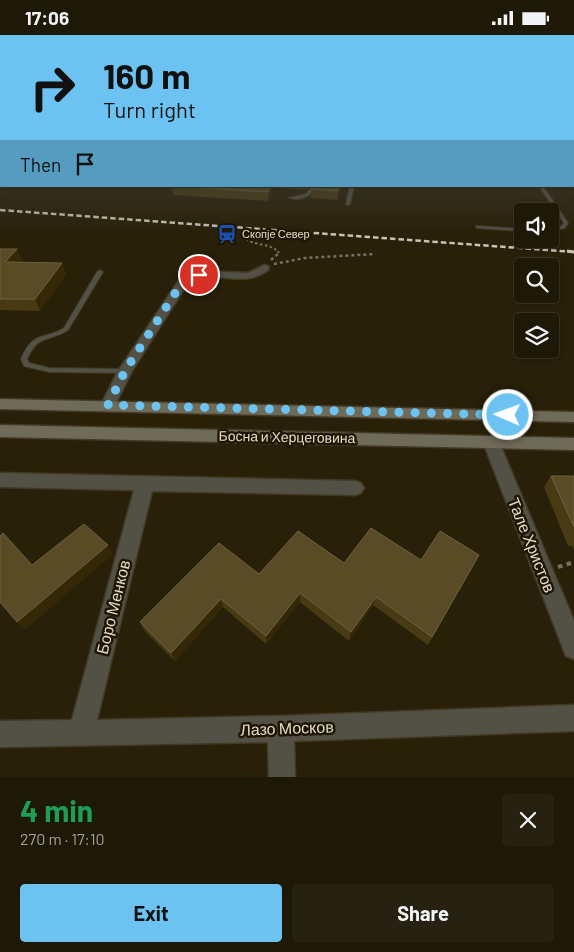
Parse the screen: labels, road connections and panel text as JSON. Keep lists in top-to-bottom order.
{
  "streets": {
    "street": [
      "Босна и Херцеговина",
      "Тале Христов",
      "Боро Менков",
      "Лазо Москов"
    ]
  },
  "crossings": [
    ["Босна и Херцеговина", "Тале Христов"],
    ["Боро Менков", "Лазо Москов"]
  ],
  "places": {
    "station": ["Скопје Север"]
  },
  "page": {
    "status": "17:06",
    "turn": ["160 m", "Turn right"],
    "then": "Then",
    "heading": ["4 min", "270 m · 17:10"],
    "buttons": ["Exit", "Share"]
  }
}
